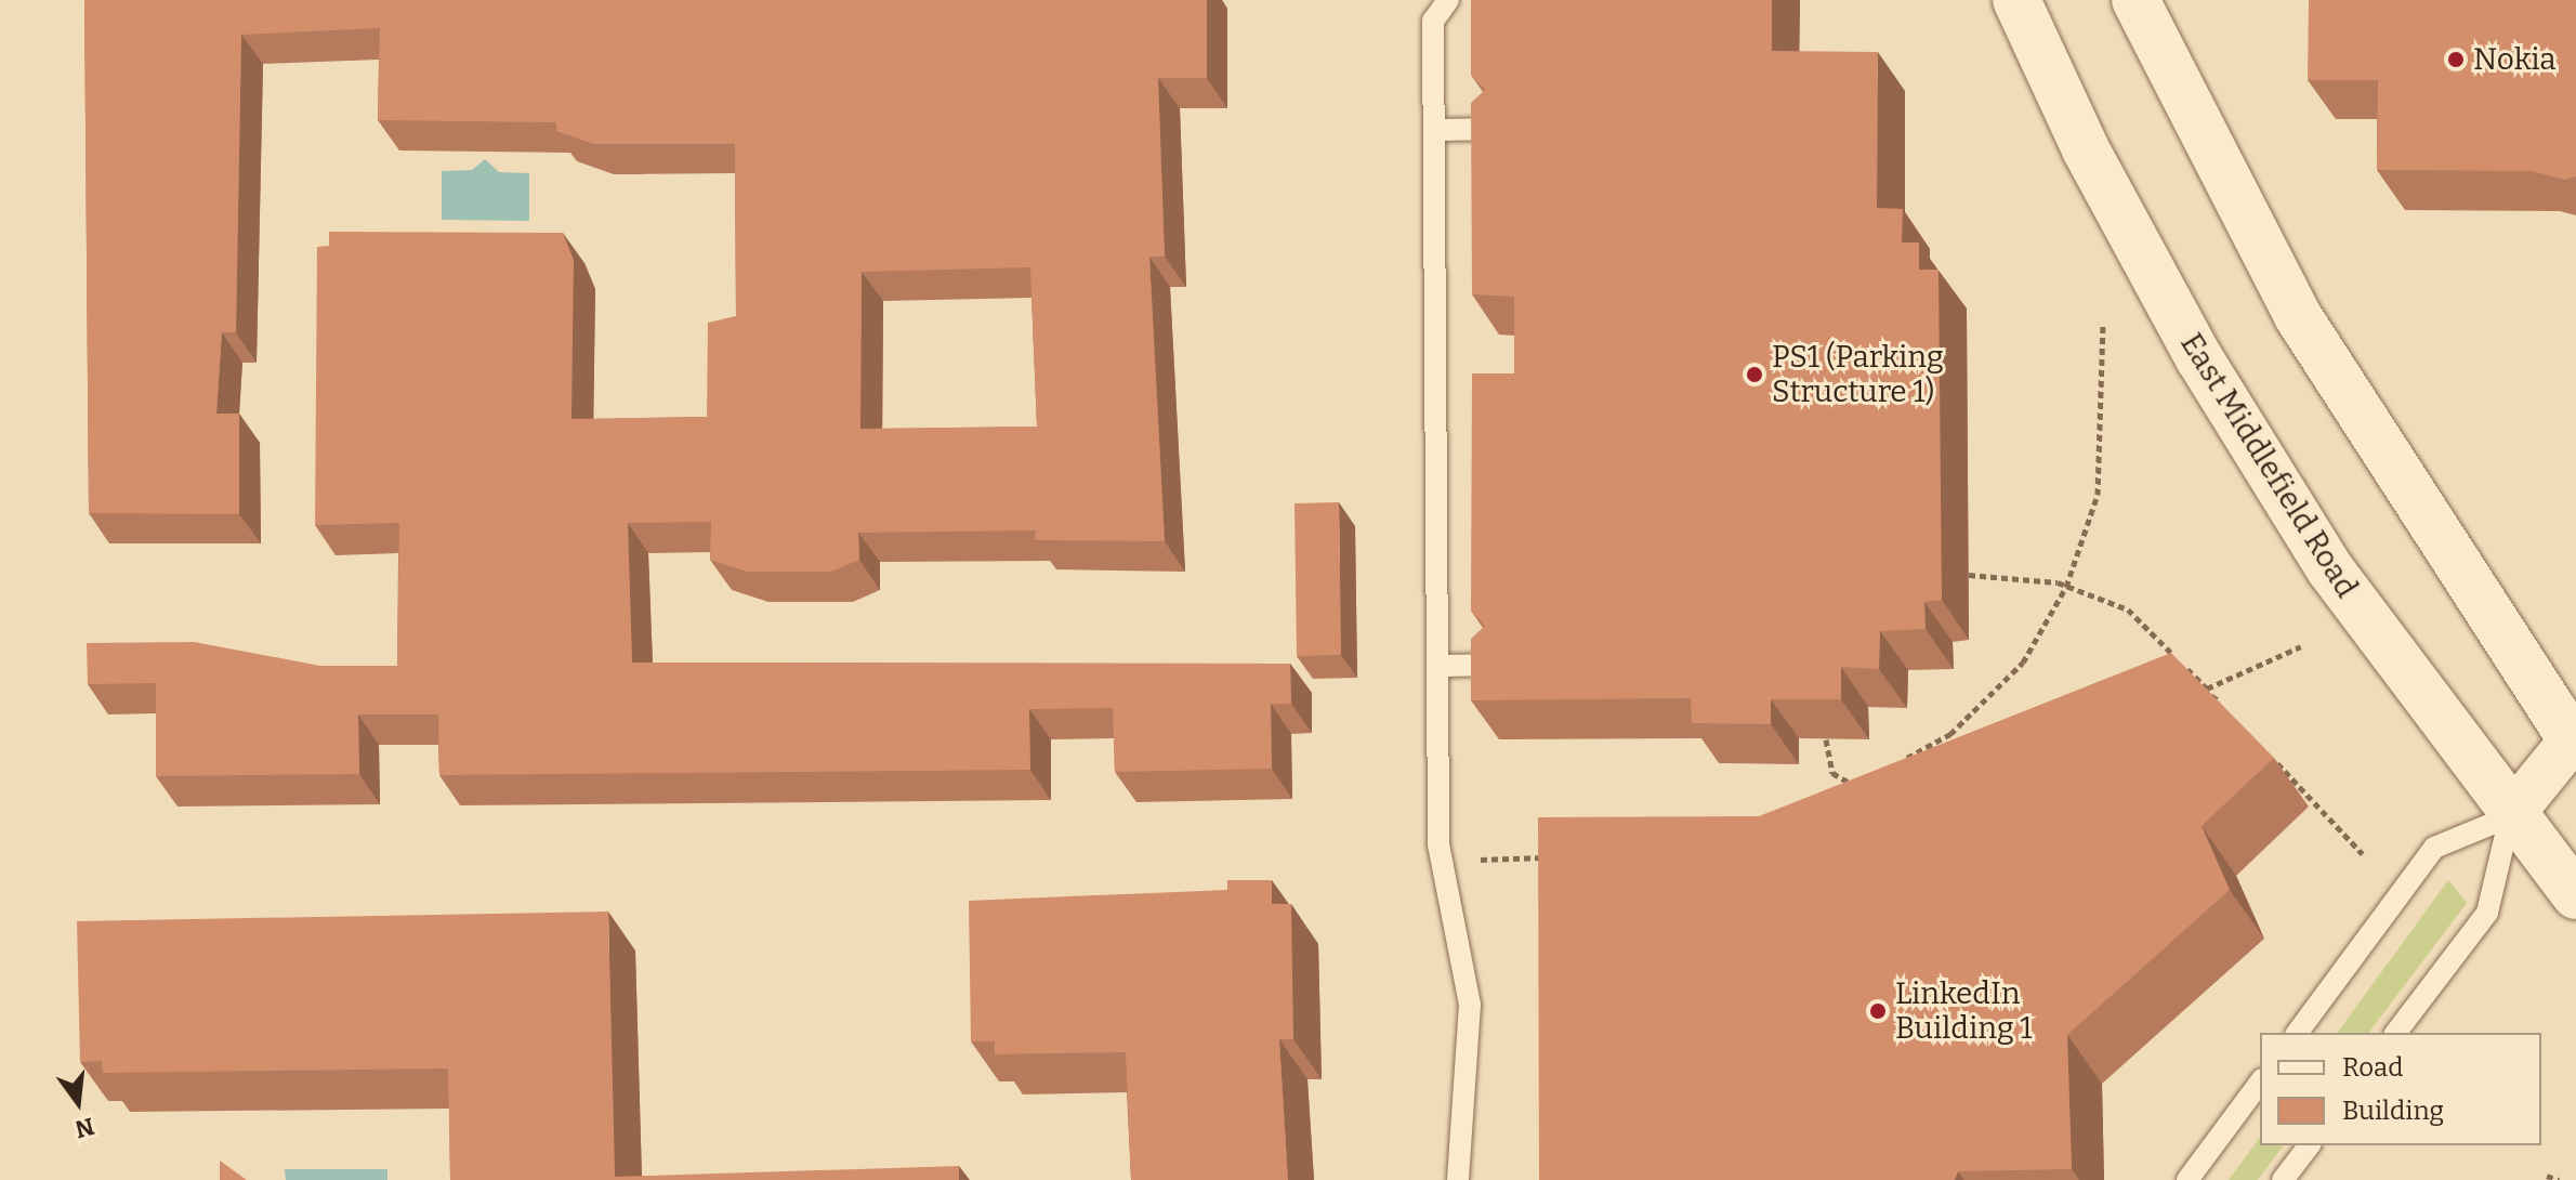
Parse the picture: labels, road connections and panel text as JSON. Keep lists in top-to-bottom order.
{
  "streets": {
    "main road": ["East Middlefield Road"]
  },
  "places": ["Nokia", "PS1 (Parking Structure 1)", "LinkedIn Building 1"],
  "legend": ["Road", "Building"],
  "north": "bottom"
}
